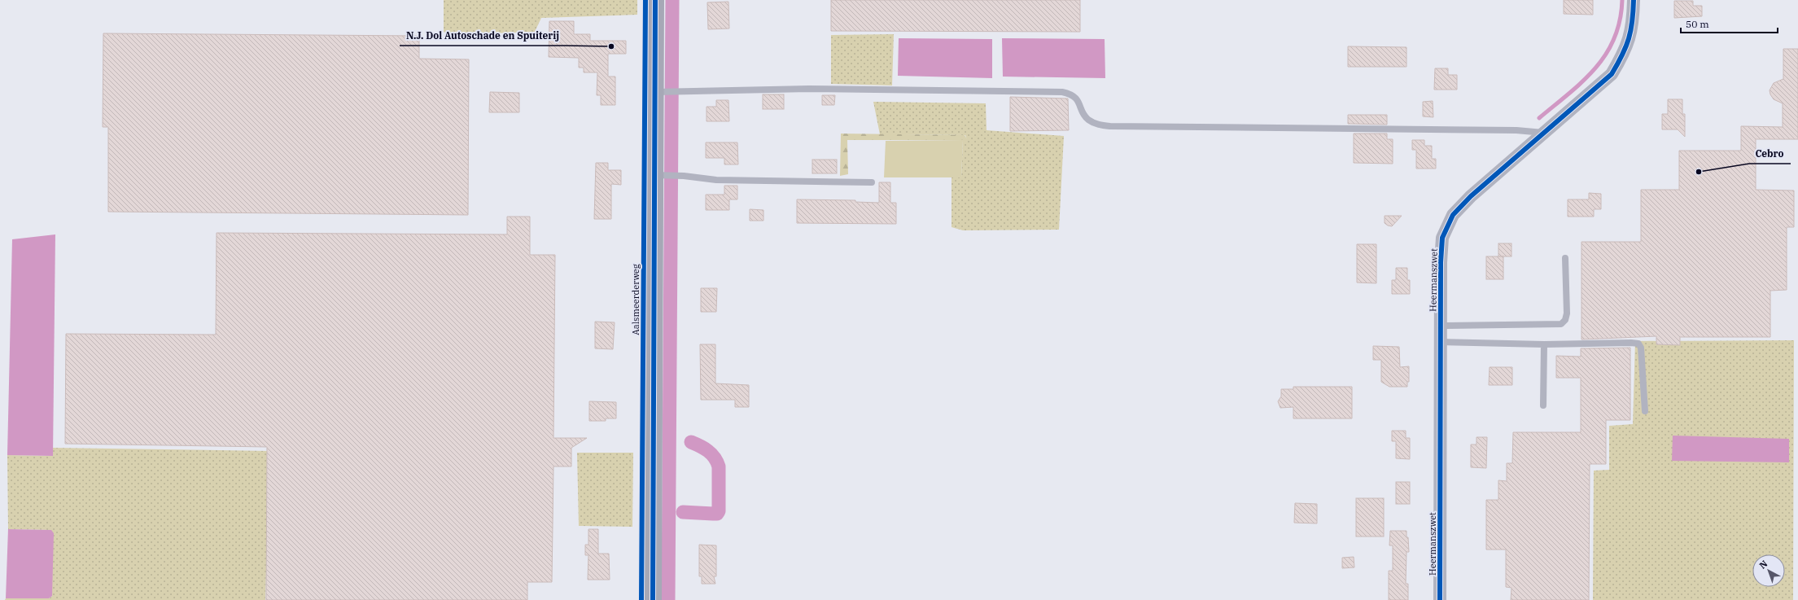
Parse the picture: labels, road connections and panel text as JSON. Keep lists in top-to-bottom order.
{
  "streets": {
    "street": ["Heermanszwet", "Aalsmeerderweg"]
  },
  "places": ["N.J. Dol Autoschade en Spuiterij", "Cebro"],
  "scale_bar": "50 m",
  "north": "top left"
}
